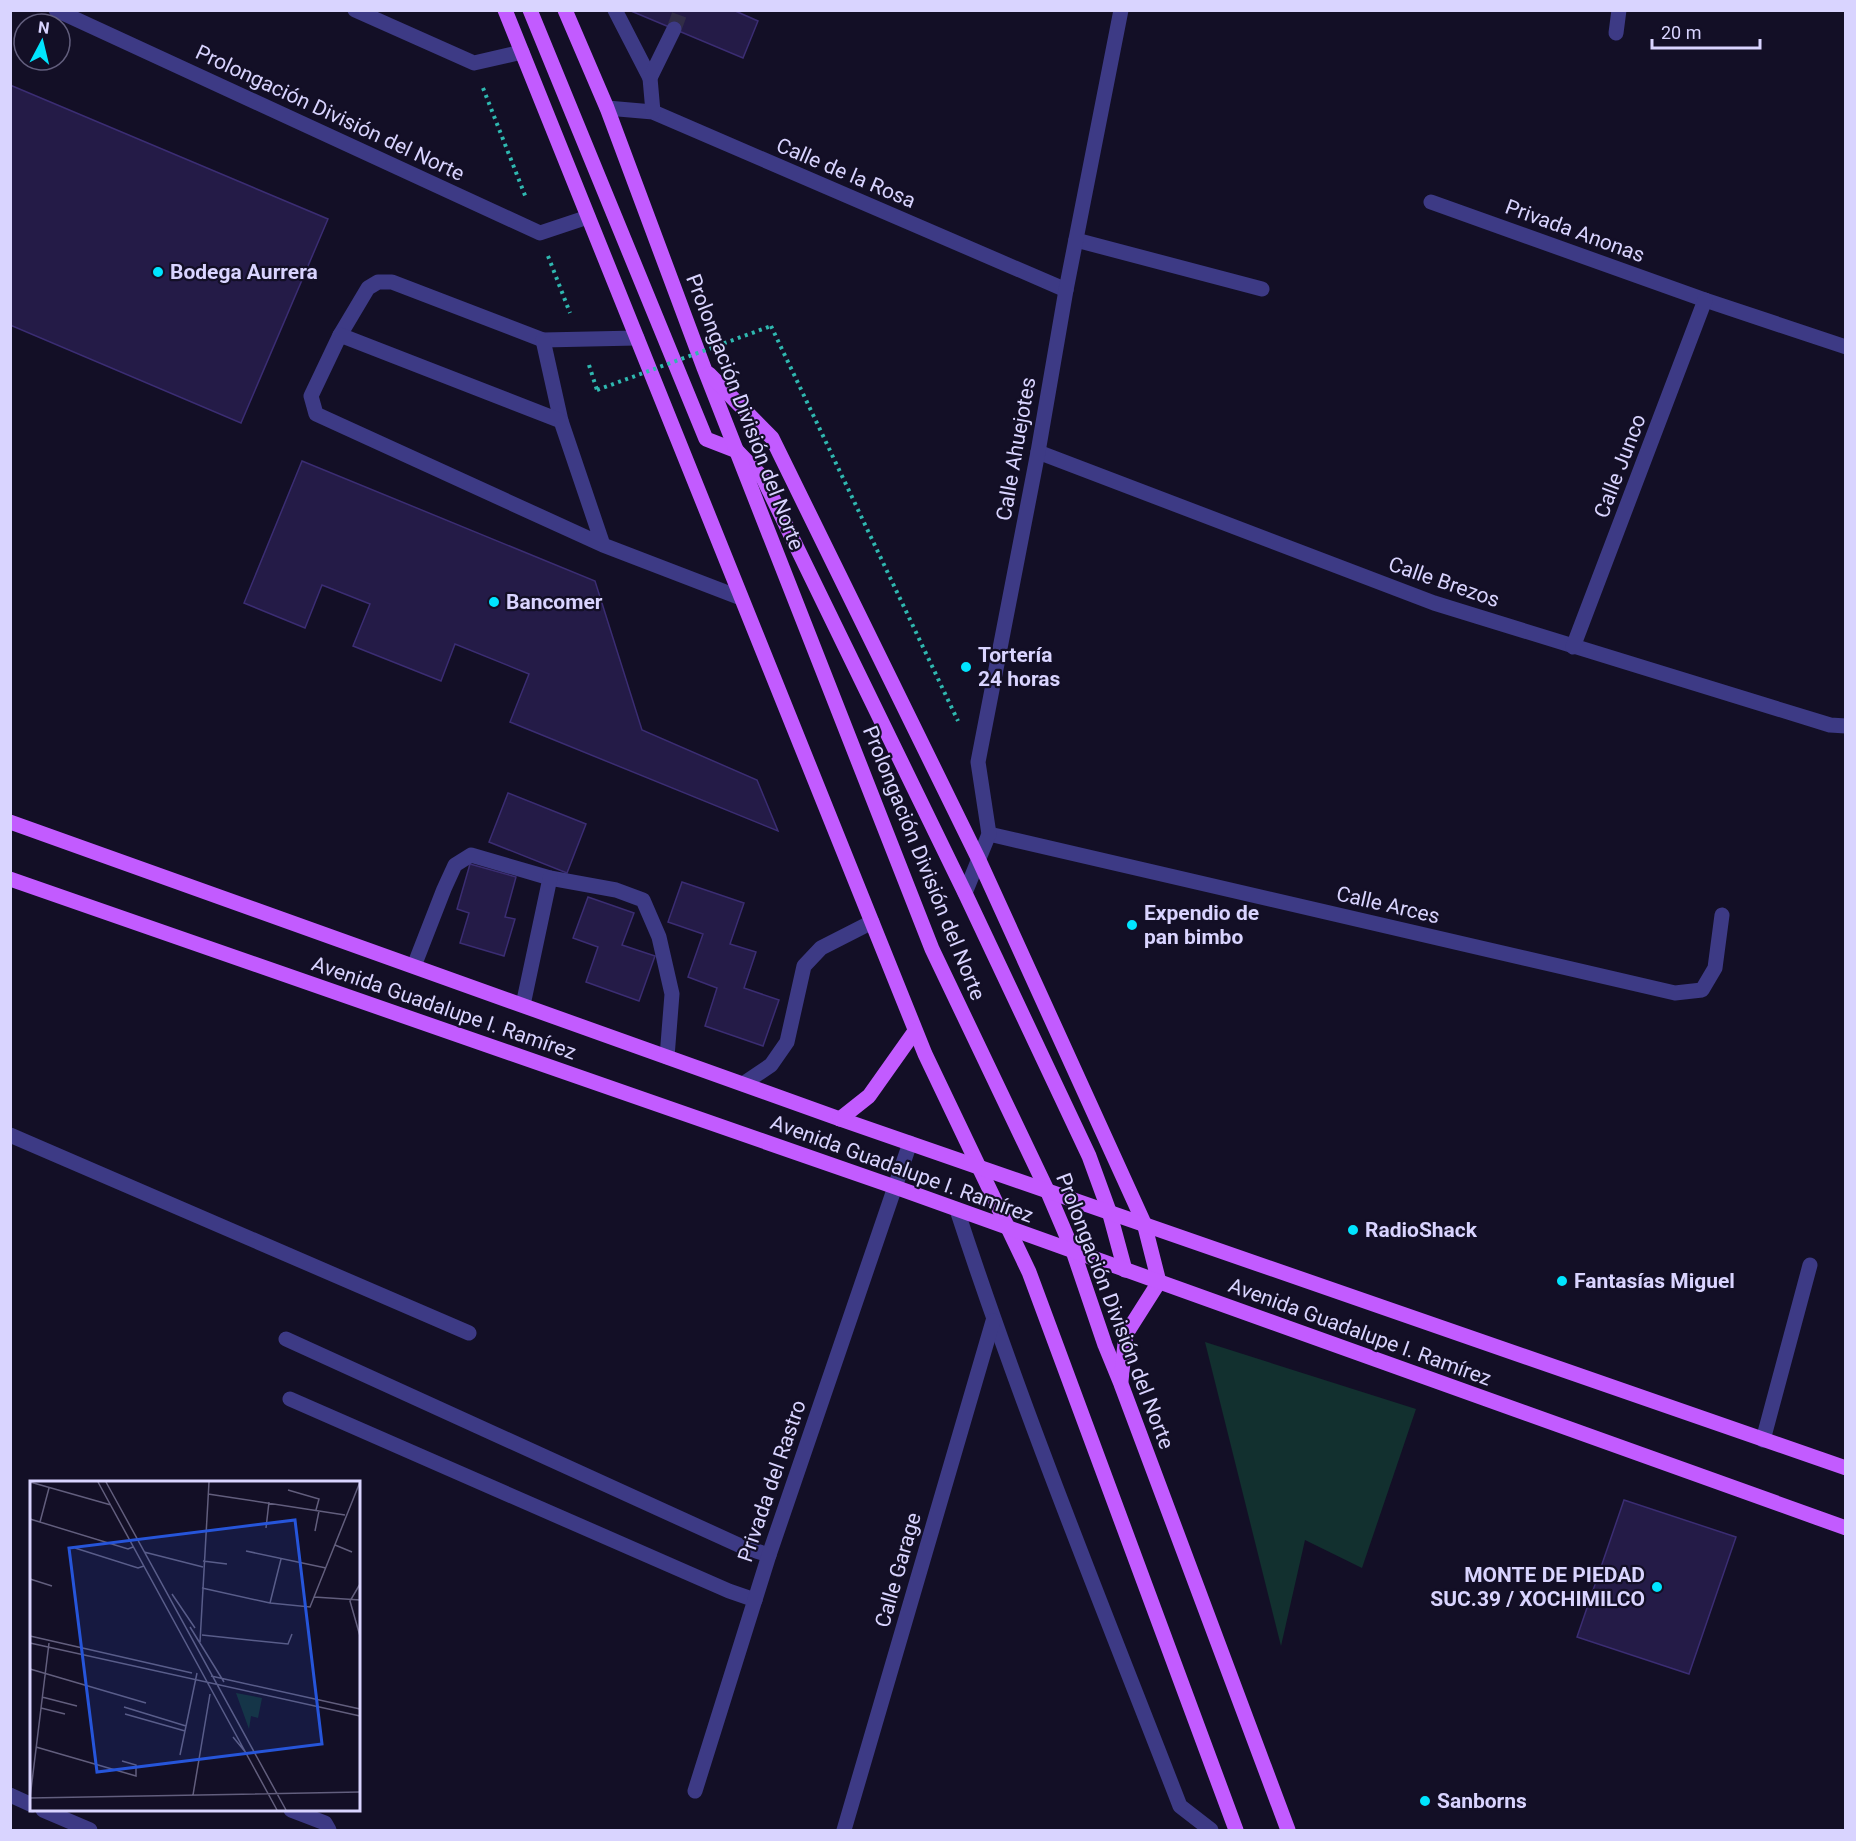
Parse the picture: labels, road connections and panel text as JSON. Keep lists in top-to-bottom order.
{
  "streets": {
    "main road": ["Prolongación División del Norte", "Avenida Guadalupe I. Ramírez"],
    "street": [
      "Calle de la Rosa",
      "Privada Anonas",
      "Calle Ahuejotes",
      "Calle Junco",
      "Calle Brezos",
      "Calle Arces",
      "Privada del Rastro",
      "Calle Garage"
    ]
  },
  "crossings": [
    ["Prolongación División del Norte", "Calle de la Rosa"],
    ["Prolongación División del Norte", "Avenida Guadalupe I. Ramírez"],
    ["Calle de la Rosa", "Calle Ahuejotes"],
    ["Privada Anonas", "Calle Junco"],
    ["Calle Ahuejotes", "Calle Brezos"],
    ["Calle Ahuejotes", "Calle Arces"],
    ["Calle Junco", "Calle Brezos"],
    ["Avenida Guadalupe I. Ramírez", "Privada del Rastro"]
  ],
  "places": [
    "Bodega Aurrera",
    "Bancomer",
    "Tortería 24 horas",
    "Expendio de pan bimbo",
    "RadioShack",
    "Fantasías Miguel",
    "MONTE DE PIEDAD SUC.39 / XOCHIMILCO",
    "Sanborns"
  ],
  "scale_bar": "20 m",
  "north": "top"
}
